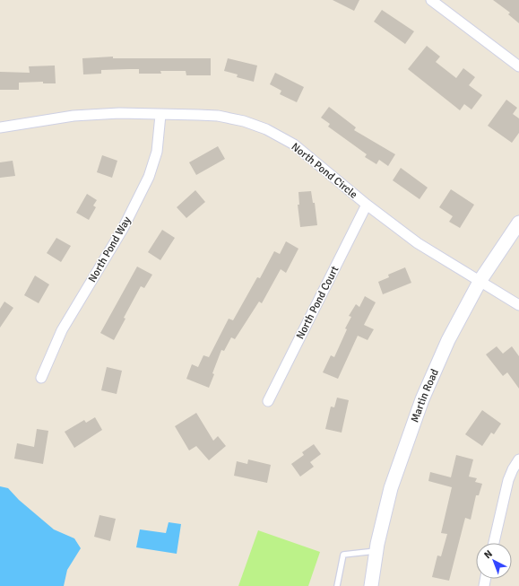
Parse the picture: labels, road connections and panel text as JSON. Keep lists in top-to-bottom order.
{
  "streets": {
    "street": [
      "North Pond Circle",
      "North Pond Way",
      "North Pond Court",
      "Martin Road"
    ]
  },
  "crossings": [
    ["North Pond Circle", "North Pond Way"],
    ["North Pond Circle", "North Pond Court"],
    ["North Pond Circle", "Martin Road"]
  ],
  "north": "top left"
}
